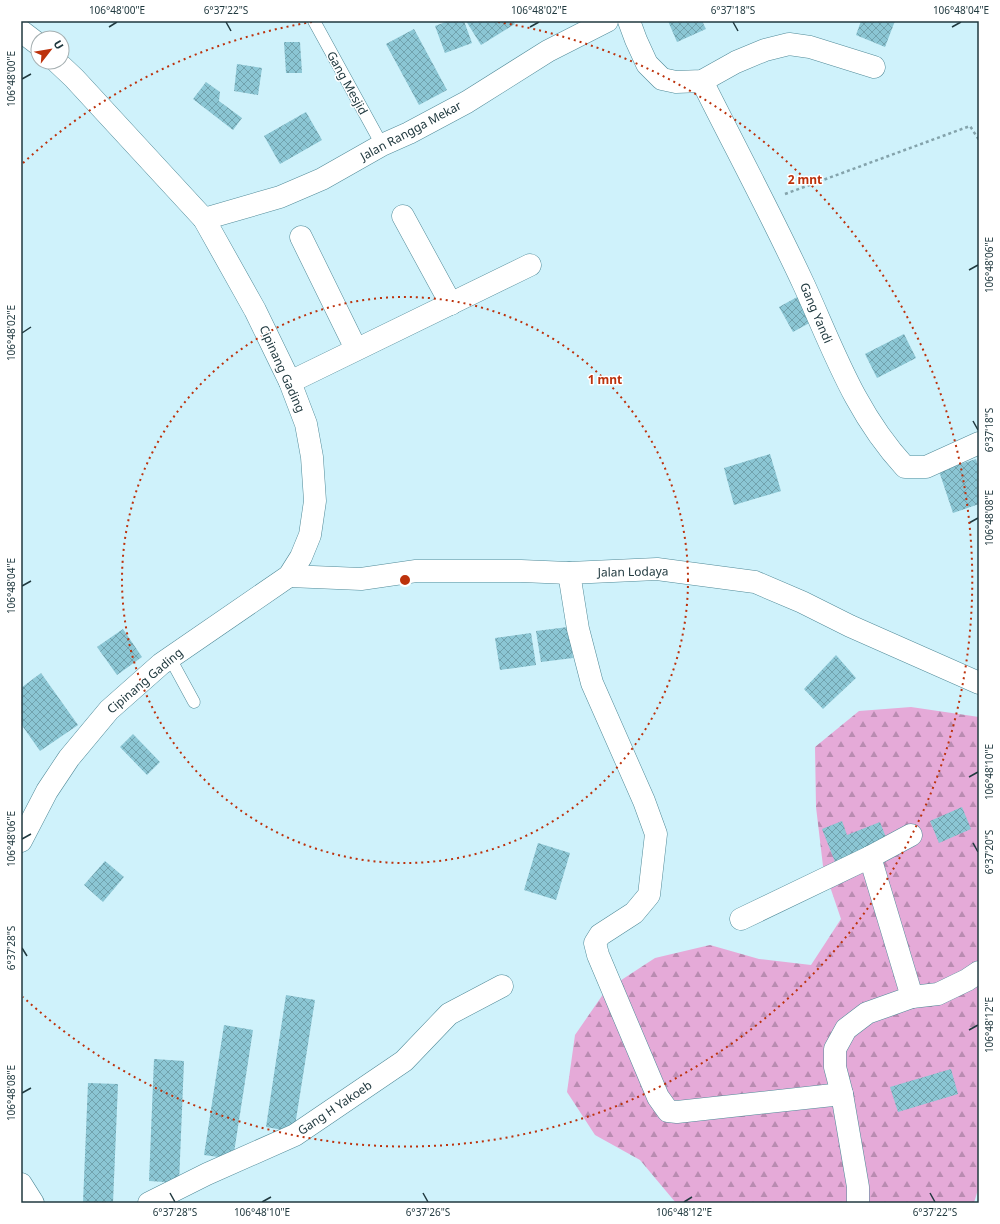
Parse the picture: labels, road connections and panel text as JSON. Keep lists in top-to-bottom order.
{
  "streets": {
    "street": [
      "Jalan Rangga Mekar",
      "Gang Yandi",
      "Cipinang Gading",
      "Jalan Lodaya",
      "Gang H Yakoeb"
    ],
    "lane": ["Gang Mesjid"]
  },
  "crossings": [
    ["Gang Mesjid", "Jalan Rangga Mekar"],
    ["Jalan Rangga Mekar", "Cipinang Gading"],
    ["Cipinang Gading", "Jalan Lodaya"]
  ],
  "north": "top right",
  "coordinates": [
    "106°48'00\"E",
    "6°37'22\"S",
    "106°48'02\"E",
    "6°37'18\"S",
    "106°48'04\"E",
    "106°48'06\"E",
    "106°48'08\"E",
    "106°48'10\"E",
    "6°37'20\"S",
    "6°37'28\"S",
    "106°48'12\"E",
    "6°37'26\"S"
  ],
  "rings": ["2 mnt", "1 mnt"]
}
